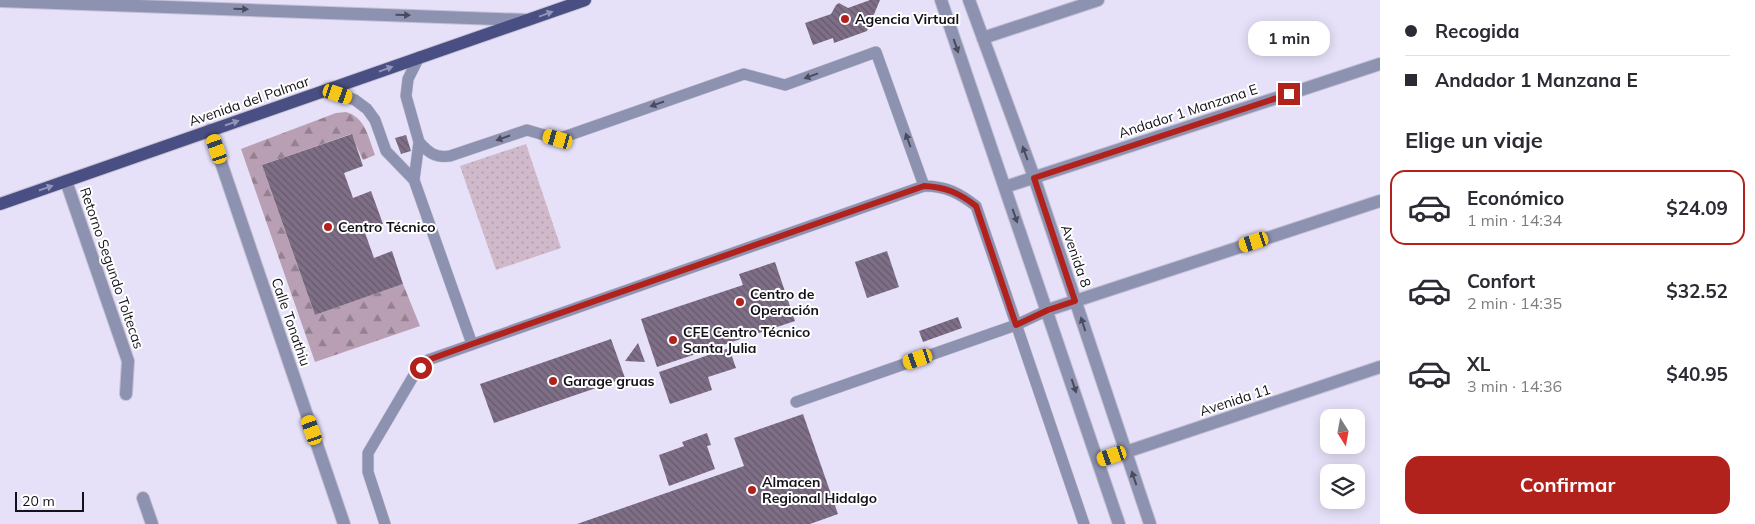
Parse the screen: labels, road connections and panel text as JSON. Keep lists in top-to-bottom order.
{
  "streets": {
    "main road": ["Avenida del Palmar"],
    "street": [
      "Andador 1 Manzana E",
      "Avenida 8",
      "Retorno Segundo Toltecas",
      "Calle Tonathiu",
      "Avenida 11"
    ]
  },
  "crossings": [
    ["Avenida del Palmar", "Retorno Segundo Toltecas"],
    ["Avenida del Palmar", "Calle Tonathiu"],
    ["Andador 1 Manzana E", "Avenida 8"],
    ["Avenida 8", "Avenida 11"]
  ],
  "one_way": ["Avenida del Palmar"],
  "places": [
    "Agencia Virtual",
    "Centro Técnico",
    "Centro de Operación",
    "CFE Centro Técnico Santa Julia",
    "Garage gruas",
    "Almacen Regional Hidalgo"
  ],
  "scale_bar": "20 m",
  "north": "bottom",
  "page": {
    "banner": ["Recogida", "Andador 1 Manzana E"],
    "bubble": "1 min",
    "heading": "Elige un viaje",
    "list": [
      {
        "name": "Económico",
        "note": "1 min · 14:34",
        "value": "$24.09"
      },
      {
        "name": "Confort",
        "note": "2 min · 14:35",
        "value": "$32.52"
      },
      {
        "name": "XL",
        "note": "3 min · 14:36",
        "value": "$40.95"
      }
    ],
    "buttons": "Confirmar",
    "scale": "20 m"
  }
}
